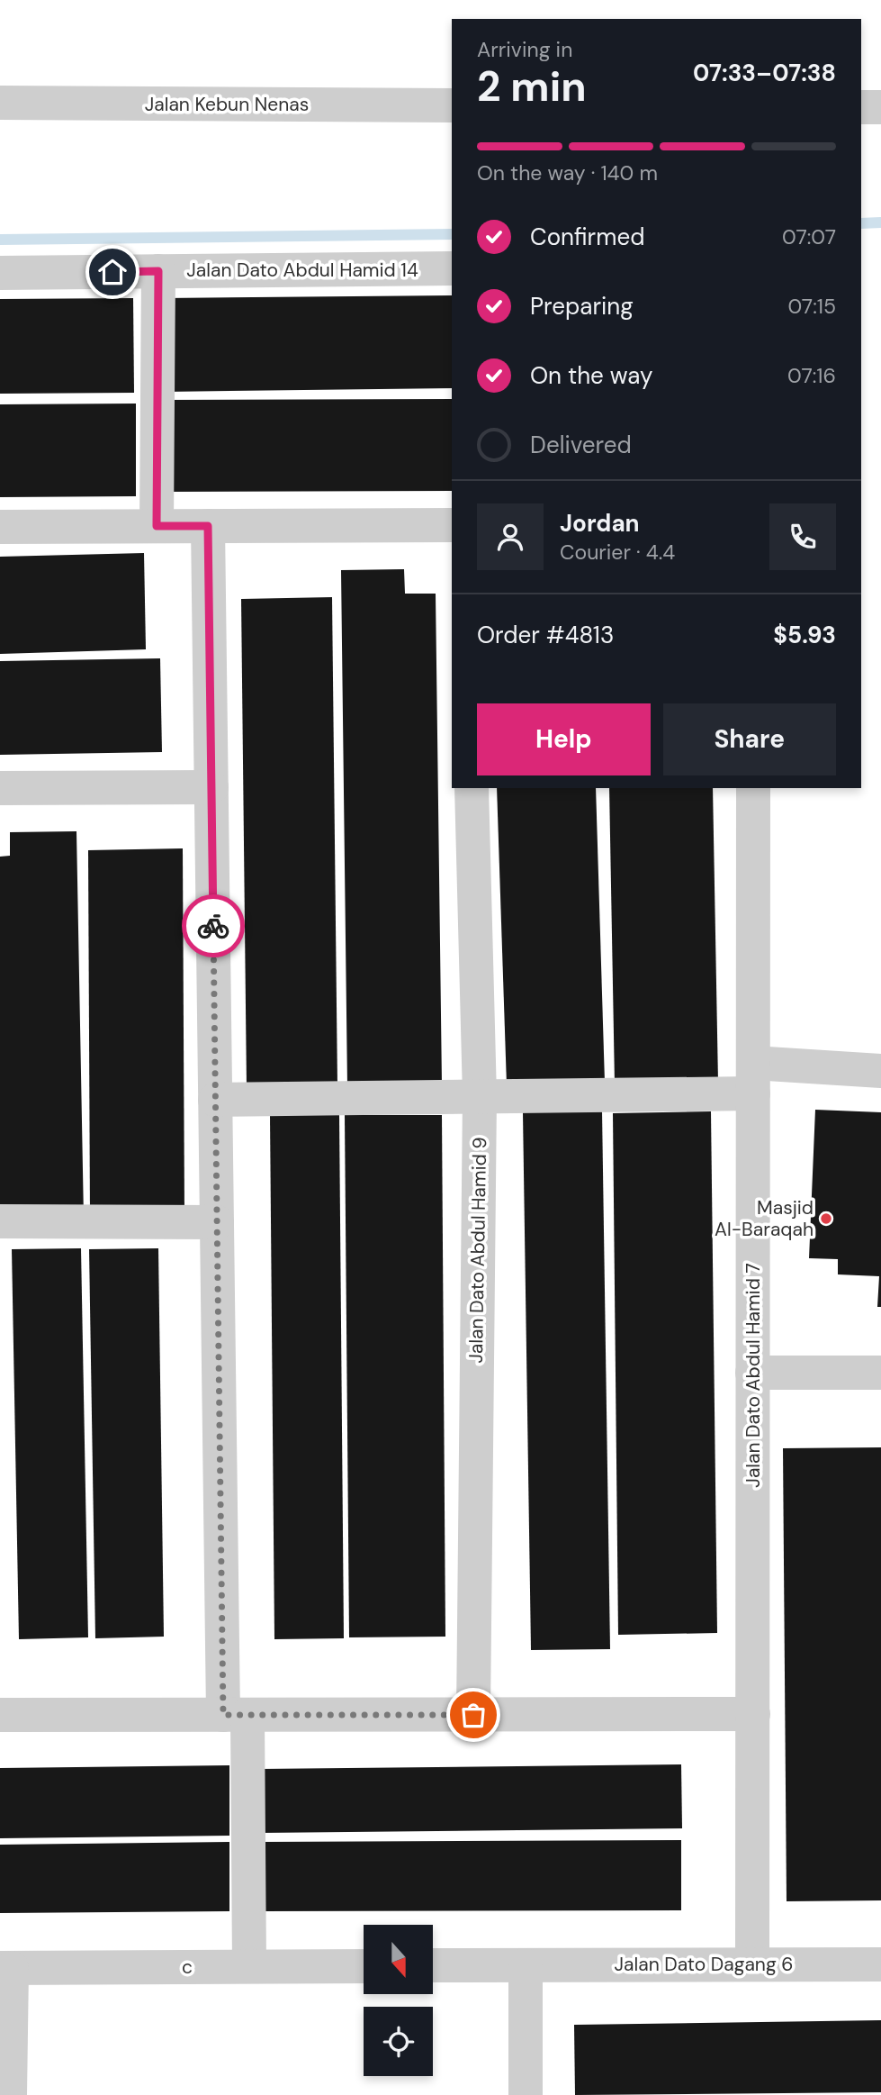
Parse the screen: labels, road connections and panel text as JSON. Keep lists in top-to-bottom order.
{
  "streets": {
    "street": [
      "Jalan Kebun Nenas",
      "Jalan Dato Abdul Hamid 14",
      "Jalan Dato Abdul Hamid 9",
      "Jalan Dato Abdul Hamid 7",
      "Jalan Dato Dagang 6",
      "c"
    ]
  },
  "crossings": [
    ["Jalan Dato Abdul Hamid 7", "Jalan Dato Dagang 6"]
  ],
  "places": ["Masjid Al-Baraqah"],
  "north": "bottom",
  "page": {
    "heading": ["2 min", "Arriving in", "07:33–07:38"],
    "panel": [
      "Jordan",
      "Courier · 4.4",
      "Order #4813",
      "$5.93"
    ],
    "bar": "On the way · 140 m",
    "list": [
      ["Confirmed", "07:07"],
      ["Preparing", "07:15"],
      ["On the way", "07:16"],
      "Delivered"
    ],
    "buttons": ["Help", "Share"]
  }
}
